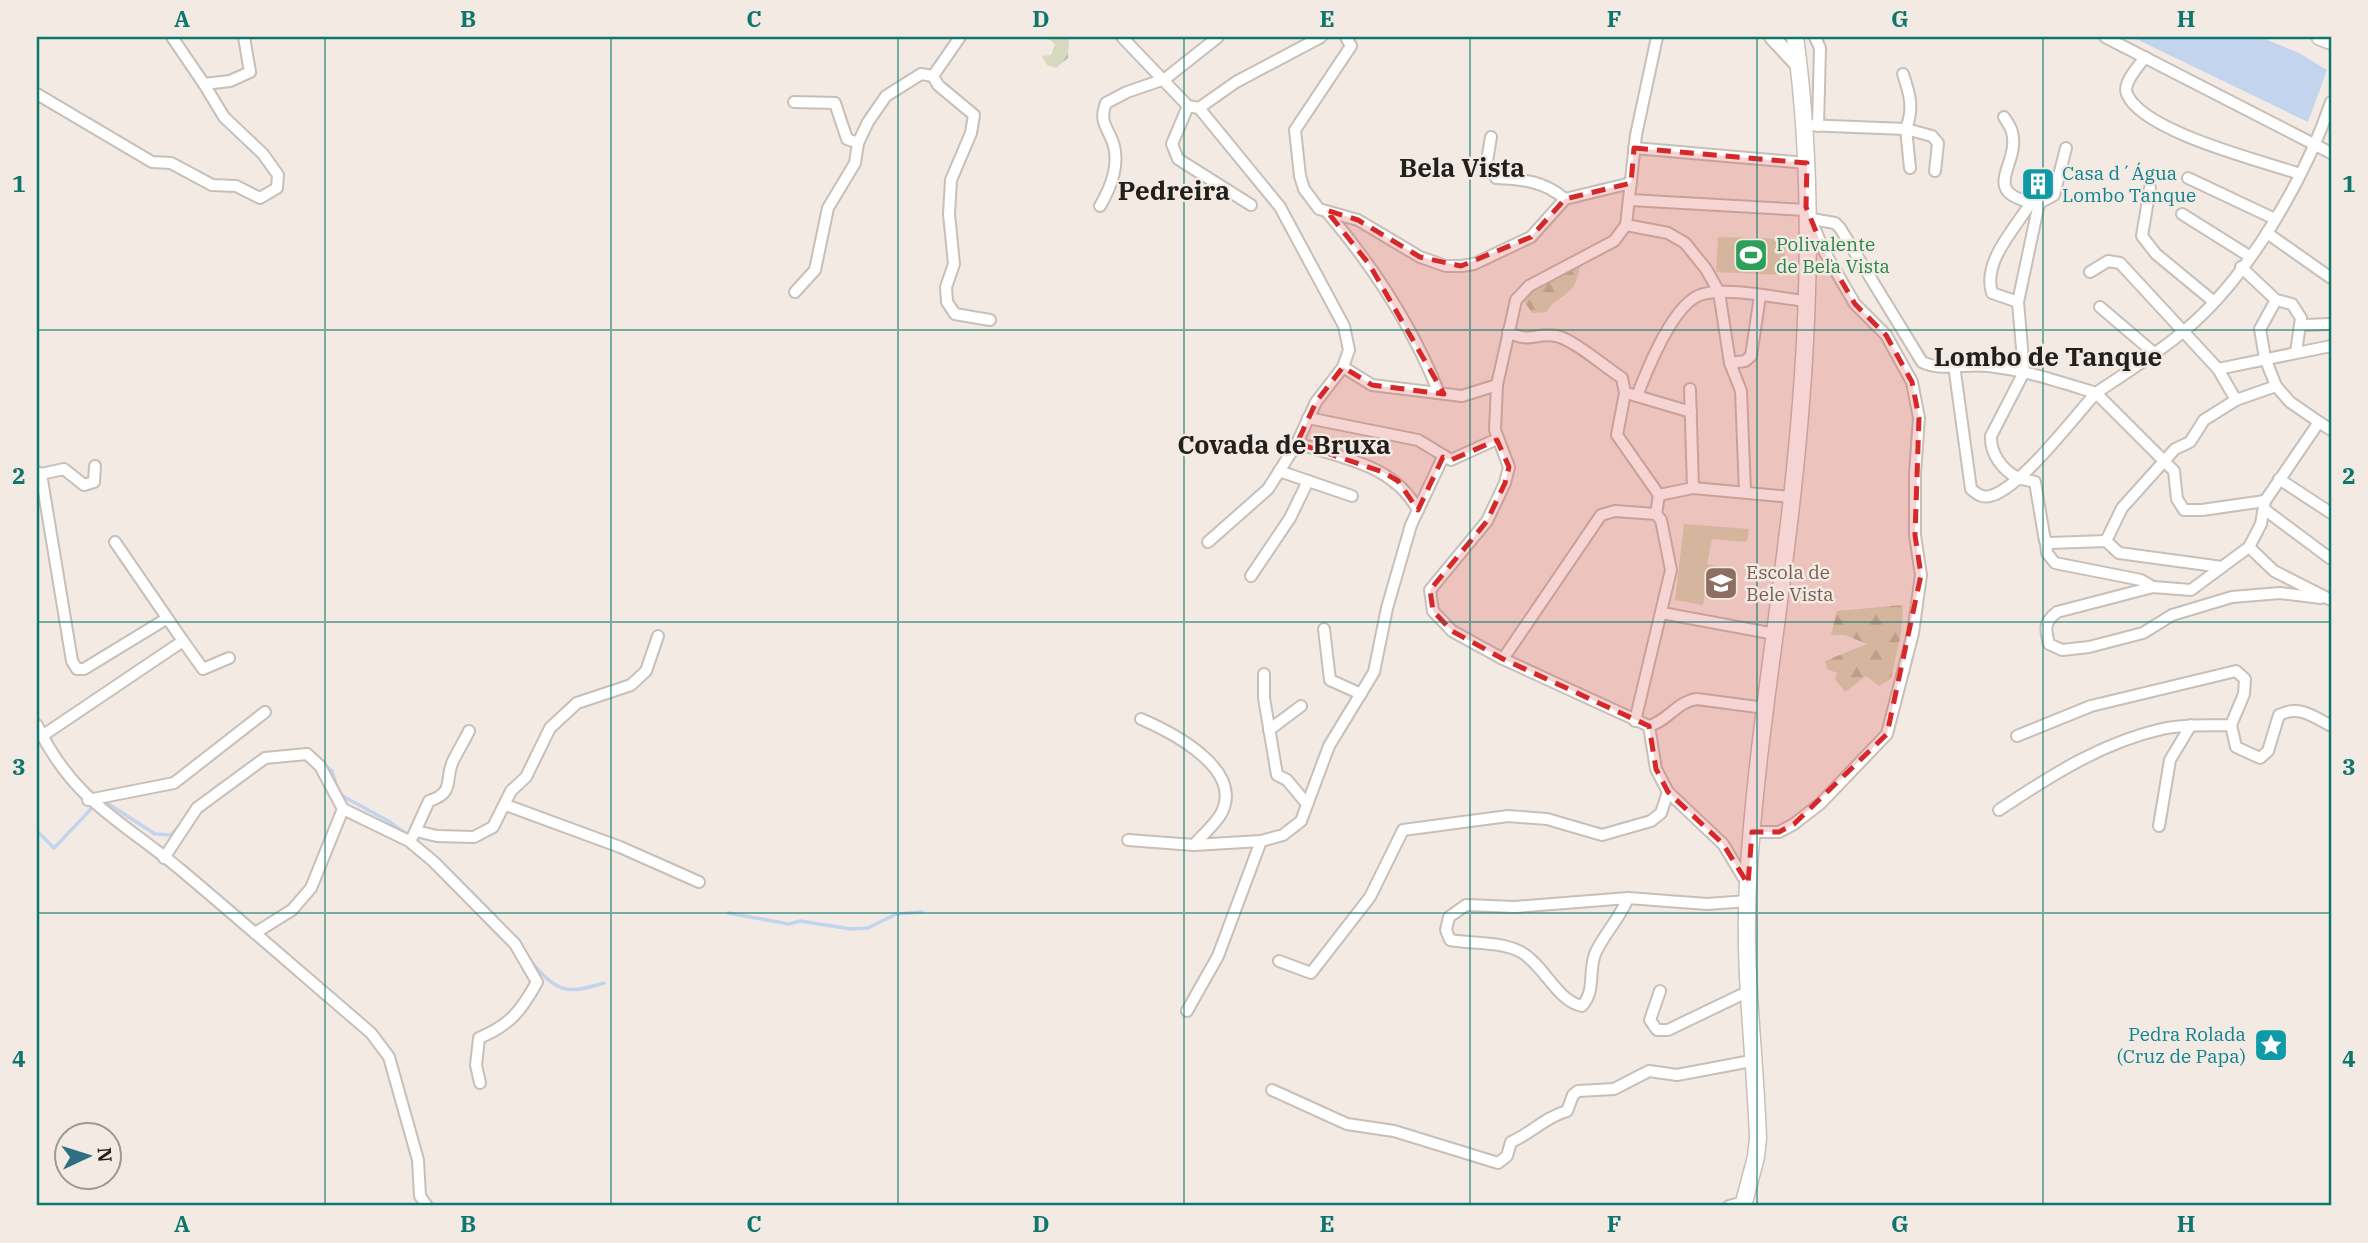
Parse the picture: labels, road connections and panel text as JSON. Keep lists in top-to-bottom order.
{
  "districts": [
    "Bela Vista",
    "Pedreira",
    "Lombo de Tanque",
    "Covada de Bruxa"
  ],
  "places": {
    "building": ["Casa d´Água Lombo Tanque"],
    "sports": ["Polivalente de Bela Vista"],
    "school or university": ["Escola de Bele Vista"],
    "place": ["Pedra Rolada (Cruz de Papa)"]
  },
  "north": "right",
  "grid": {
    "columns": [
      "A",
      "B",
      "C",
      "D",
      "E",
      "F",
      "G",
      "H"
    ],
    "rows": [
      "1",
      "2",
      "3",
      "4"
    ]
  }
}
